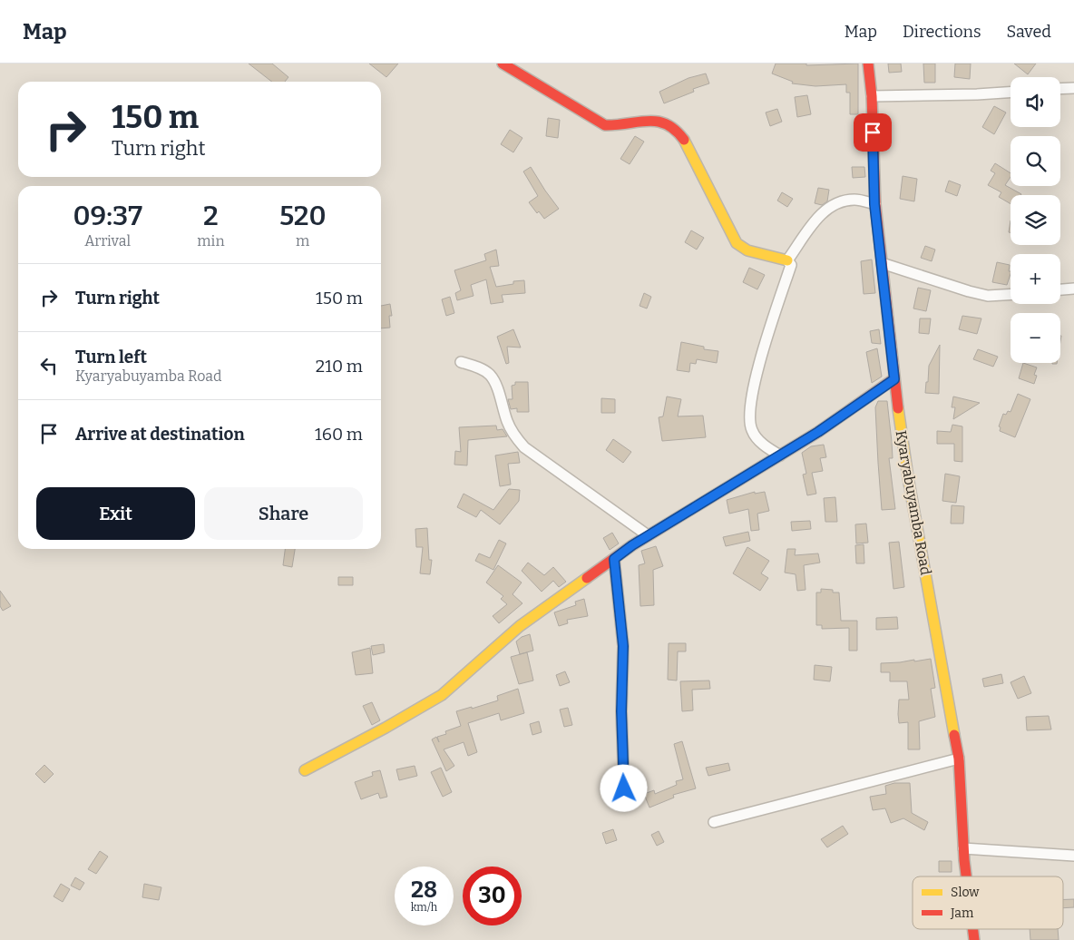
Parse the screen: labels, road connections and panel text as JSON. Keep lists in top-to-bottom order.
{
  "streets": {
    "street": ["Kyaryabuyamba Road"]
  },
  "legend": ["Slow", "Jam"],
  "page": {
    "header": "Map",
    "nav": ["Map", "Directions", "Saved"],
    "map_buttons": ["+", "−"],
    "turn": ["150 m", "Turn right"],
    "eta": [
      "09:37",
      "Arrival",
      "2",
      "min",
      "520",
      "m"
    ],
    "list": [
      {
        "name": "Turn right",
        "value": "150 m"
      },
      {
        "name": "Turn left",
        "note": "Kyaryabuyamba Road",
        "value": "210 m"
      },
      {
        "name": "Arrive at destination",
        "value": "160 m"
      }
    ],
    "buttons": ["Exit", "Share"],
    "speed": "28 km/h",
    "limit": "30"
  }
}
